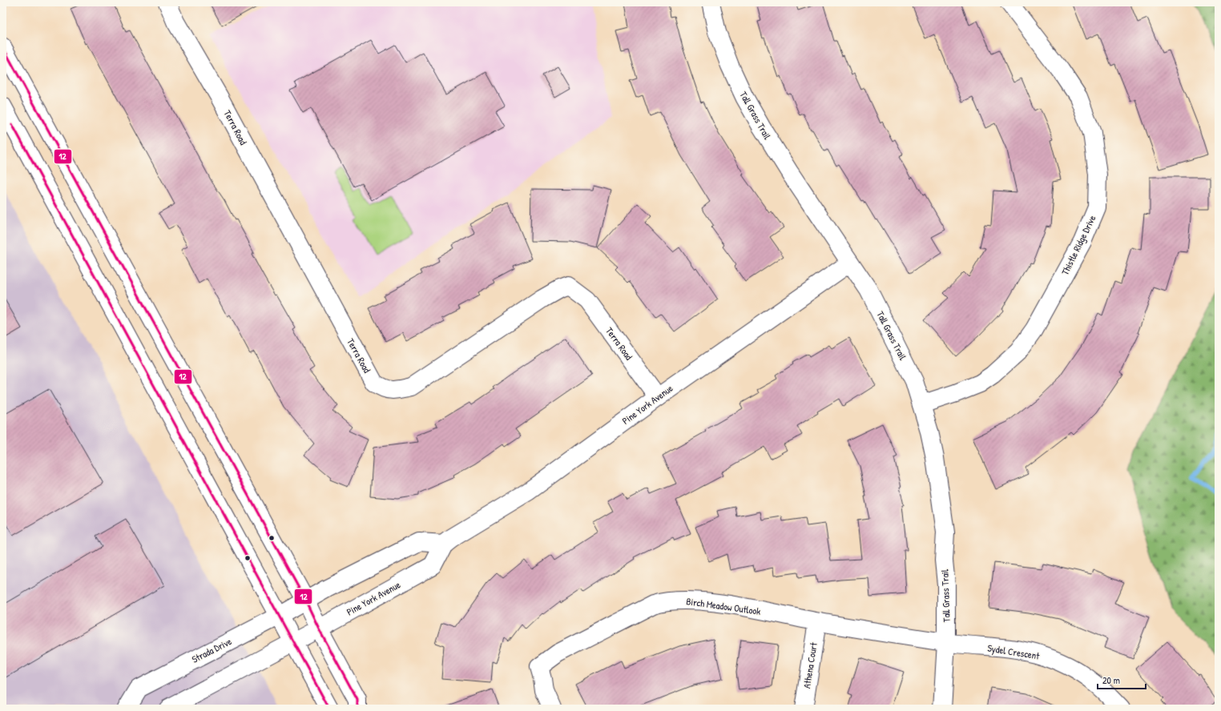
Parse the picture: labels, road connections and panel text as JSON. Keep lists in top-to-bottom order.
{
  "streets": {
    "street": [
      "Tall Grass Trail",
      "Terra Road",
      "Thistle Ridge Drive",
      "Pine York Avenue",
      "Birch Meadow Outlook",
      "Strada Drive",
      "Sydel Crescent",
      "Athena Court"
    ]
  },
  "crossings": [
    ["Tall Grass Trail", "Thistle Ridge Drive"],
    ["Tall Grass Trail", "Pine York Avenue"],
    ["Tall Grass Trail", "Birch Meadow Outlook"],
    ["Tall Grass Trail", "Sydel Crescent"],
    ["Terra Road", "Pine York Avenue"],
    ["Birch Meadow Outlook", "Sydel Crescent"],
    ["Birch Meadow Outlook", "Athena Court"]
  ],
  "lines": ["transit line 12"],
  "scale_bar": "20 m"
}
